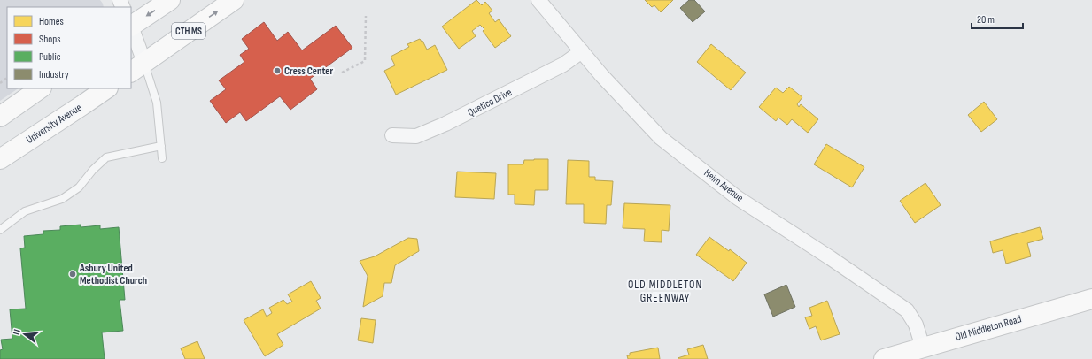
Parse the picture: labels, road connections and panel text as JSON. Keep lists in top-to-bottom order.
{
  "streets": {
    "main road": ["CTH MS", "University Avenue", "Old Middleton Road"],
    "street": ["Quetico Drive", "Heim Avenue"]
  },
  "crossings": [
    ["Quetico Drive", "Heim Avenue"],
    ["Heim Avenue", "Old Middleton Road"]
  ],
  "districts": ["OLD MIDDLETON GREENWAY"],
  "places": ["Cress Center", "Asbury United Methodist Church"],
  "legend": [
    "Homes",
    "Shops",
    "Public",
    "Industry"
  ],
  "scale_bar": "20 m",
  "north": "left"
}
